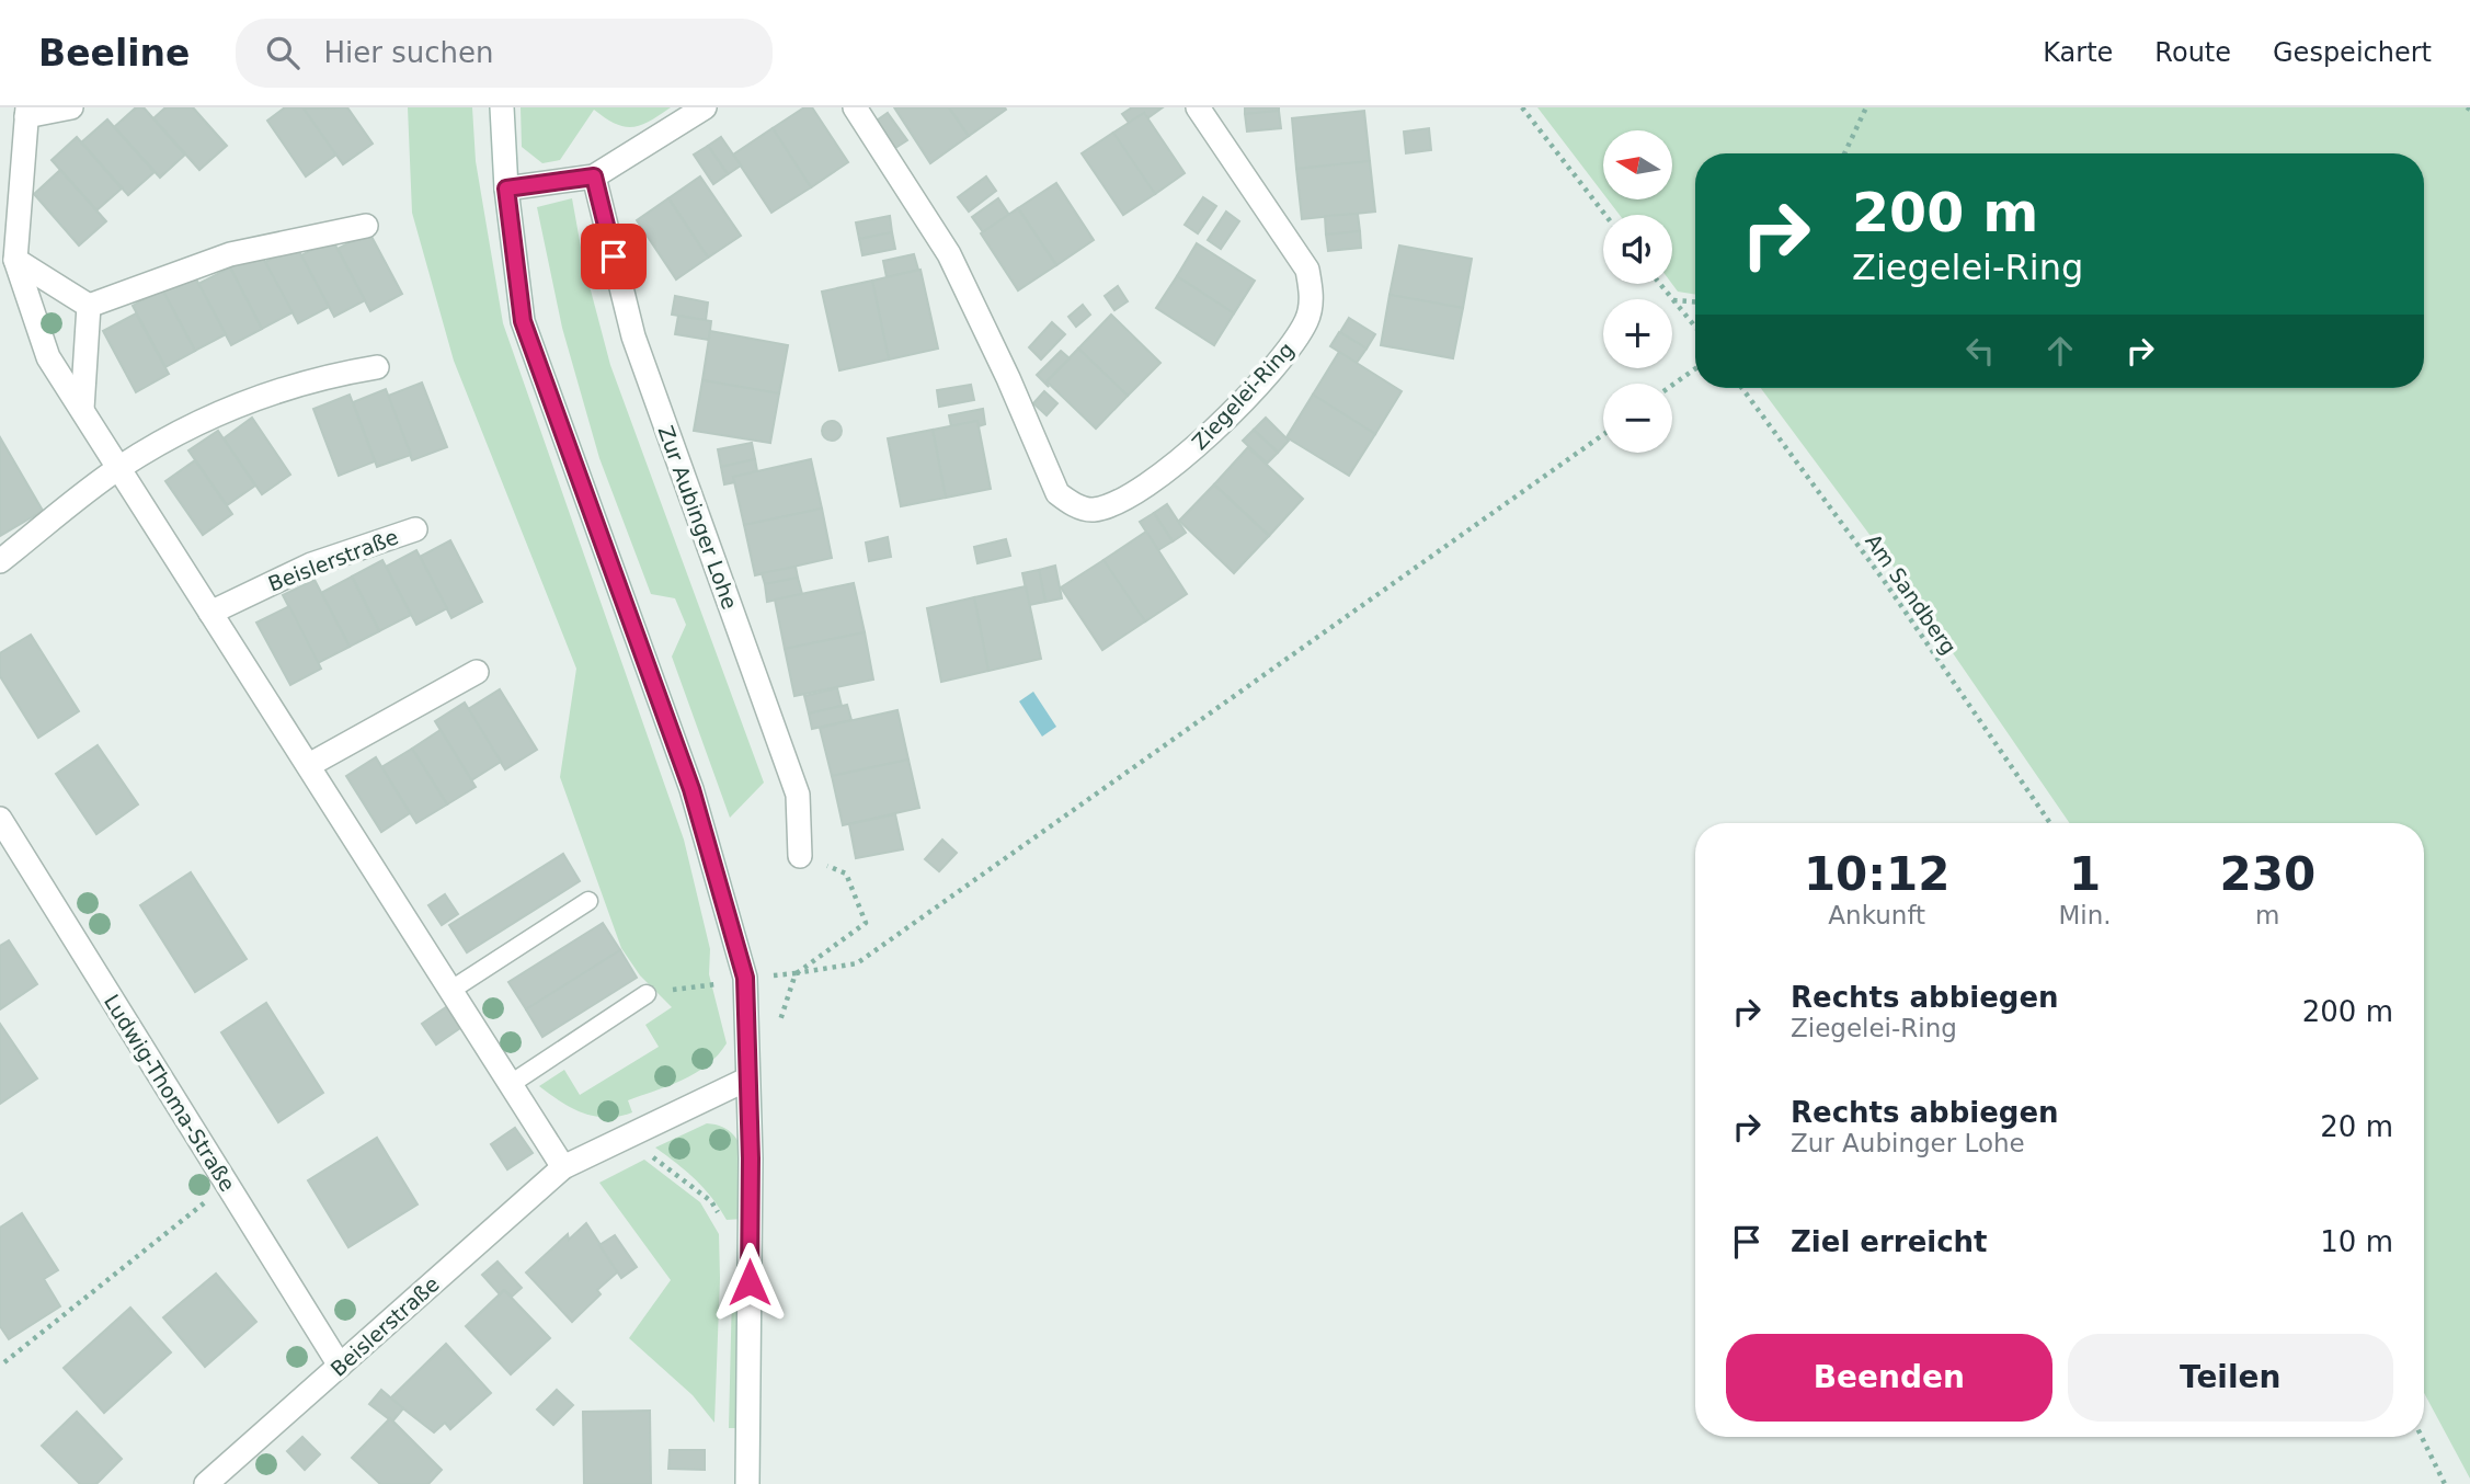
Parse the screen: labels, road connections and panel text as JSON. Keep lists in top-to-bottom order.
{
  "streets": {
    "street": [
      "Ziegelei-Ring",
      "Zur Aubinger Lohe",
      "Beislerstraße",
      "Ludwig-Thoma-Straße"
    ],
    "path": ["Am Sandberg"]
  },
  "crossings": [
    ["Beislerstraße", "Ludwig-Thoma-Straße"]
  ],
  "north": "left",
  "page": {
    "header": "Beeline",
    "search": "Hier suchen",
    "nav": ["Karte", "Route", "Gespeichert"],
    "map_buttons": ["+", "−"],
    "turn": ["200 m", "Ziegelei-Ring"],
    "eta": [
      "10:12",
      "Ankunft",
      "1",
      "Min.",
      "230",
      "m"
    ],
    "list": [
      {
        "name": "Rechts abbiegen",
        "note": "Ziegelei-Ring",
        "value": "200 m"
      },
      {
        "name": "Rechts abbiegen",
        "note": "Zur Aubinger Lohe",
        "value": "20 m"
      },
      {
        "name": "Ziel erreicht",
        "value": "10 m"
      }
    ],
    "buttons": ["Beenden", "Teilen"]
  }
}
